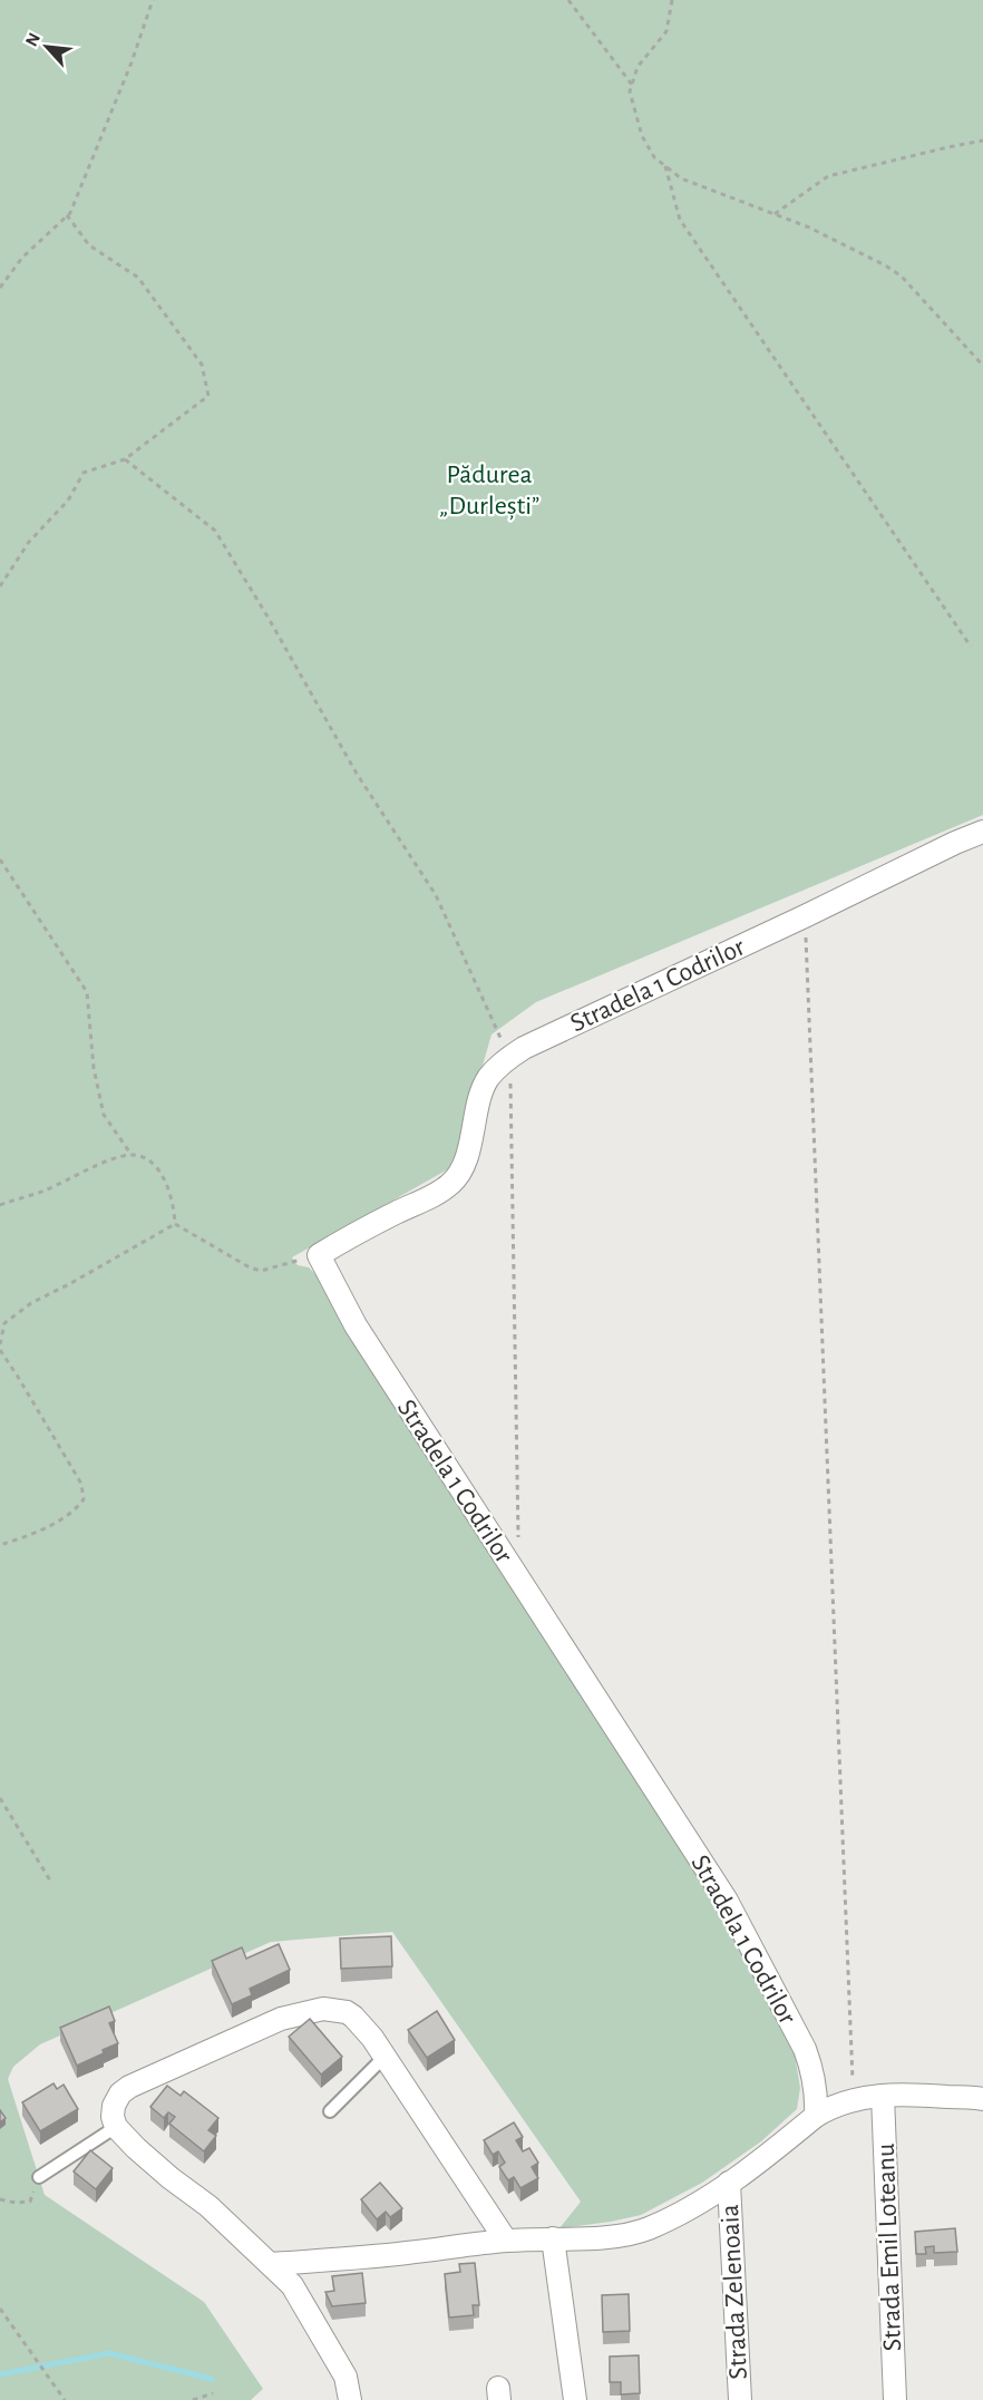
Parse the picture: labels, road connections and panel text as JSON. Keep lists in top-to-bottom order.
{
  "streets": {
    "street": ["Stradela 1 Codrilor", "Strada Emil Loteanu", "Strada Zelenoaia"]
  },
  "parks": ["Pădurea „Durlești”"],
  "north": "top left"
}
